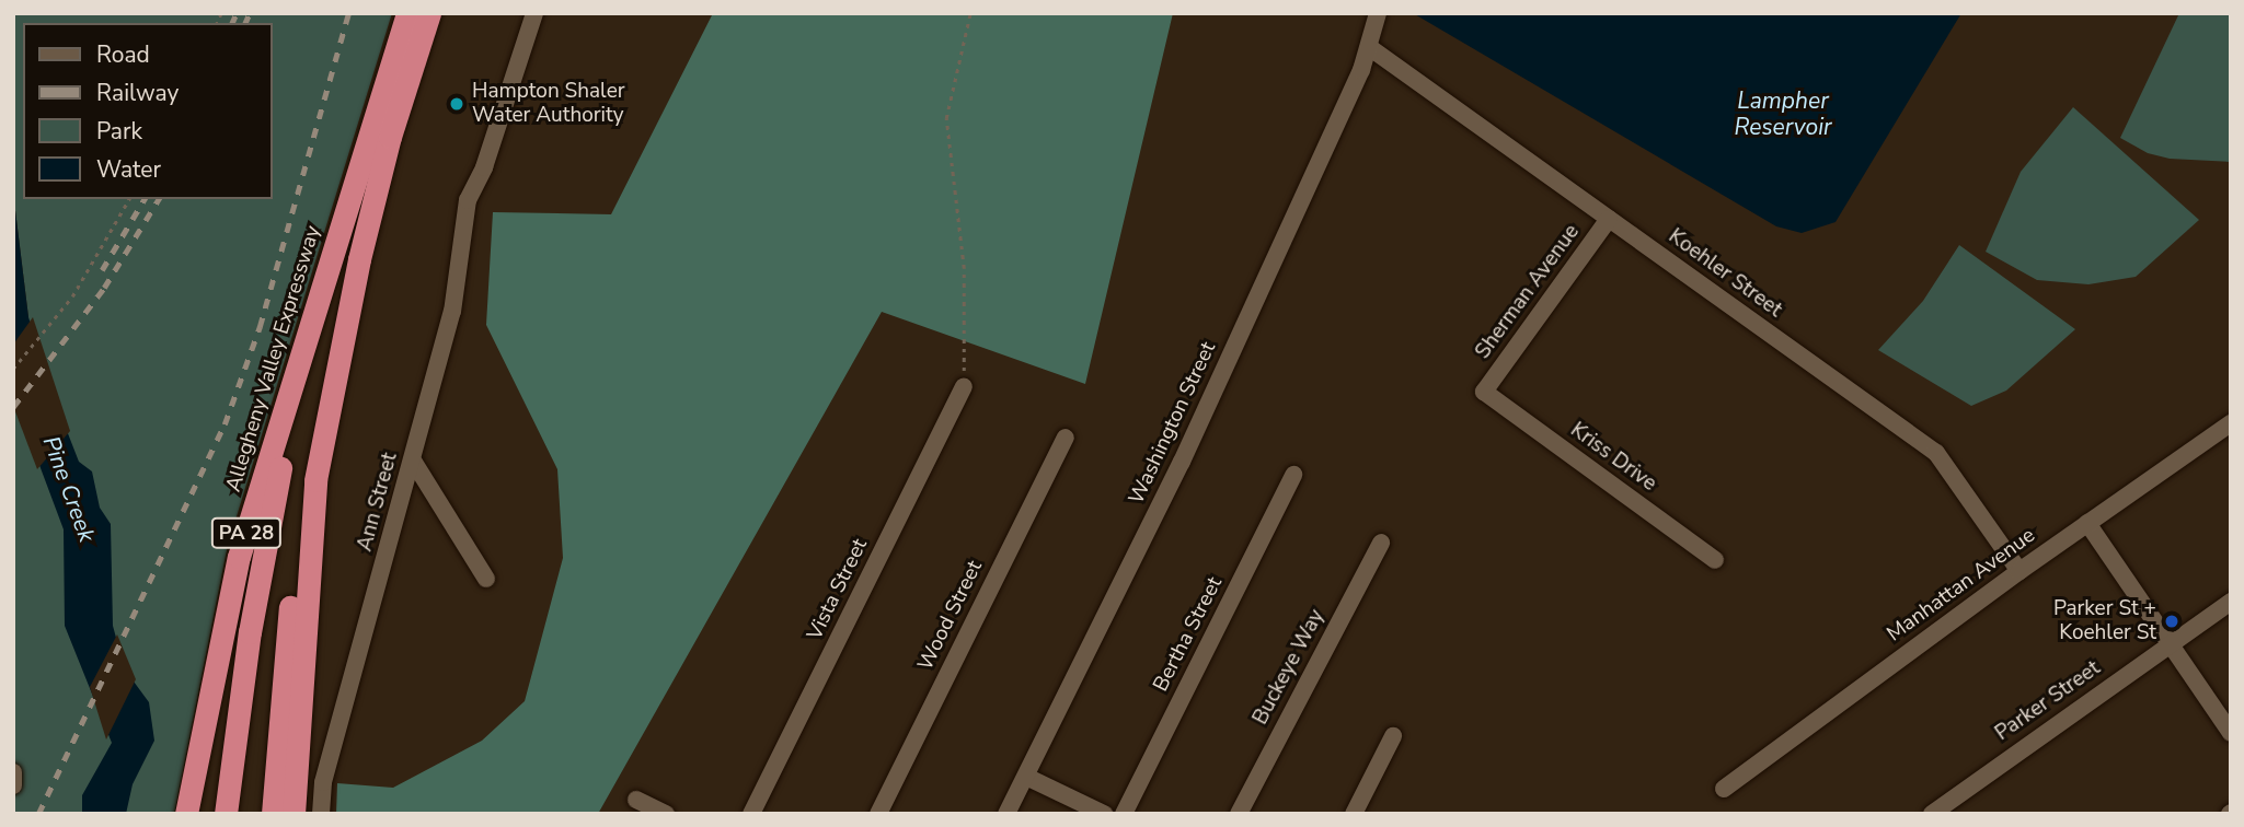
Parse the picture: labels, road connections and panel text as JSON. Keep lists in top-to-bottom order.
{
  "streets": {
    "highway": ["Allegheny Valley Expressway", "PA 28"],
    "street": [
      "Koehler Street",
      "Sherman Avenue",
      "Washington Street",
      "Kriss Drive",
      "Ann Street",
      "Manhattan Avenue",
      "Vista Street",
      "Wood Street",
      "Bertha Street",
      "Buckeye Way",
      "Parker Street"
    ]
  },
  "crossings": [
    ["Koehler Street", "Sherman Avenue"],
    ["Koehler Street", "Washington Street"],
    ["Koehler Street", "Manhattan Avenue"],
    ["Sherman Avenue", "Kriss Drive"]
  ],
  "water": ["Lampher Reservoir", "Pine Creek"],
  "places": ["Hampton Shaler Water Authority", "Parker St + Koehler St"],
  "legend": [
    "Road",
    "Railway",
    "Park",
    "Water"
  ]
}
